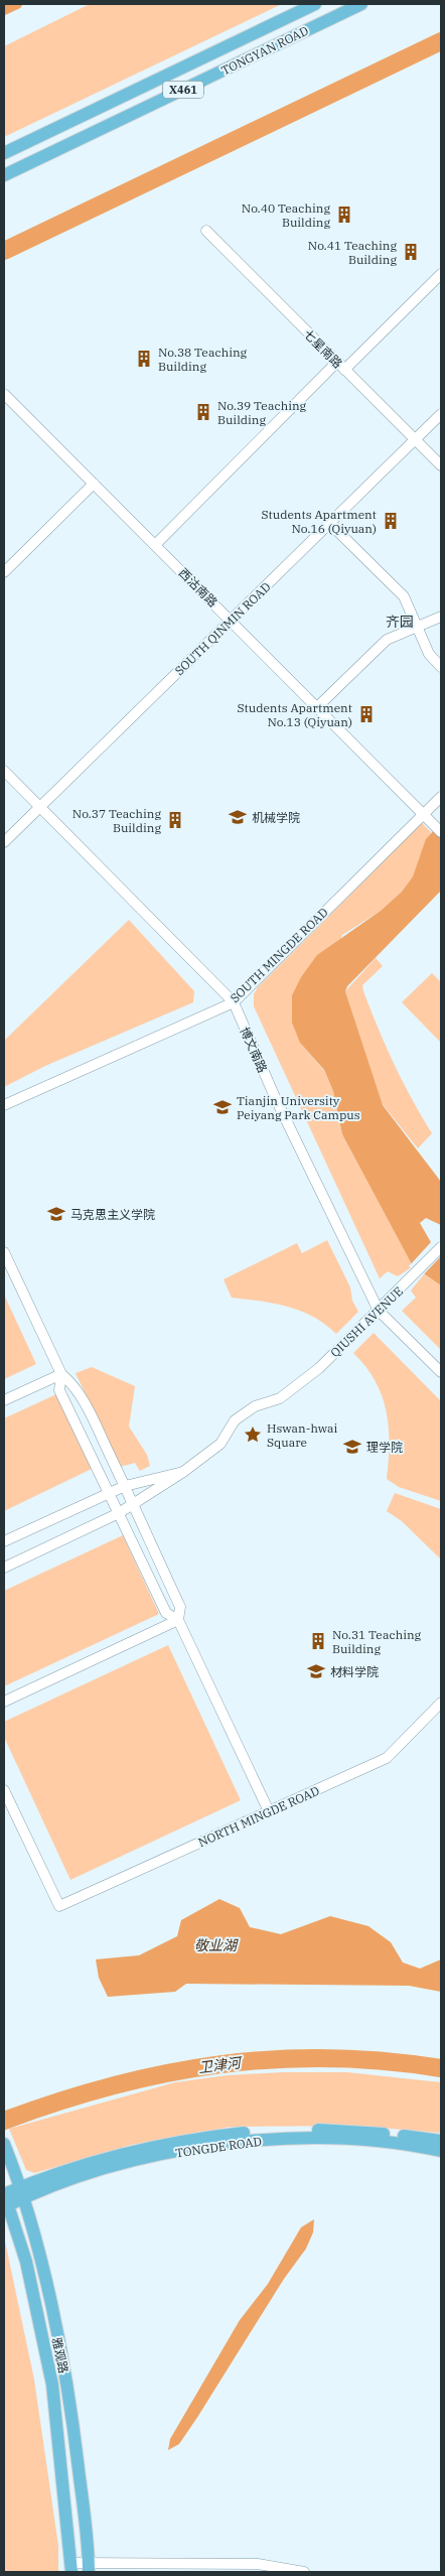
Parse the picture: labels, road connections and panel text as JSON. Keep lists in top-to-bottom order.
{
  "streets": {
    "main road": [
      "TONGYAN ROAD",
      "X461",
      "TONGDE ROAD",
      "雅观路"
    ],
    "street": [
      "七星南路",
      "西沽南路",
      "SOUTH QINMIN ROAD",
      "SOUTH MINGDE ROAD",
      "博文南路",
      "QIUSHI AVENUE",
      "NORTH MINGDE ROAD"
    ]
  },
  "crossings": [
    ["七星南路", "SOUTH QINMIN ROAD"],
    ["西沽南路", "SOUTH QINMIN ROAD"],
    ["西沽南路", "SOUTH MINGDE ROAD"],
    ["SOUTH QINMIN ROAD", "博文南路"],
    ["SOUTH MINGDE ROAD", "博文南路"],
    ["博文南路", "QIUSHI AVENUE"],
    ["TONGDE ROAD", "雅观路"]
  ],
  "districts": ["齐园"],
  "water": ["敬业湖", "卫津河"],
  "places": {
    "building": [
      "No.40 Teaching Building",
      "No.41 Teaching Building",
      "No.38 Teaching Building",
      "No.39 Teaching Building",
      "Students Apartment No.16 (Qiyuan)",
      "Students Apartment No.13 (Qiyuan)",
      "No.37 Teaching Building",
      "No.31 Teaching Building"
    ],
    "school or university": [
      "机械学院",
      "Tianjin University Peiyang Park Campus",
      "马克思主义学院",
      "理学院",
      "材料学院"
    ],
    "place": ["Hswan-hwai Square"]
  }
}
